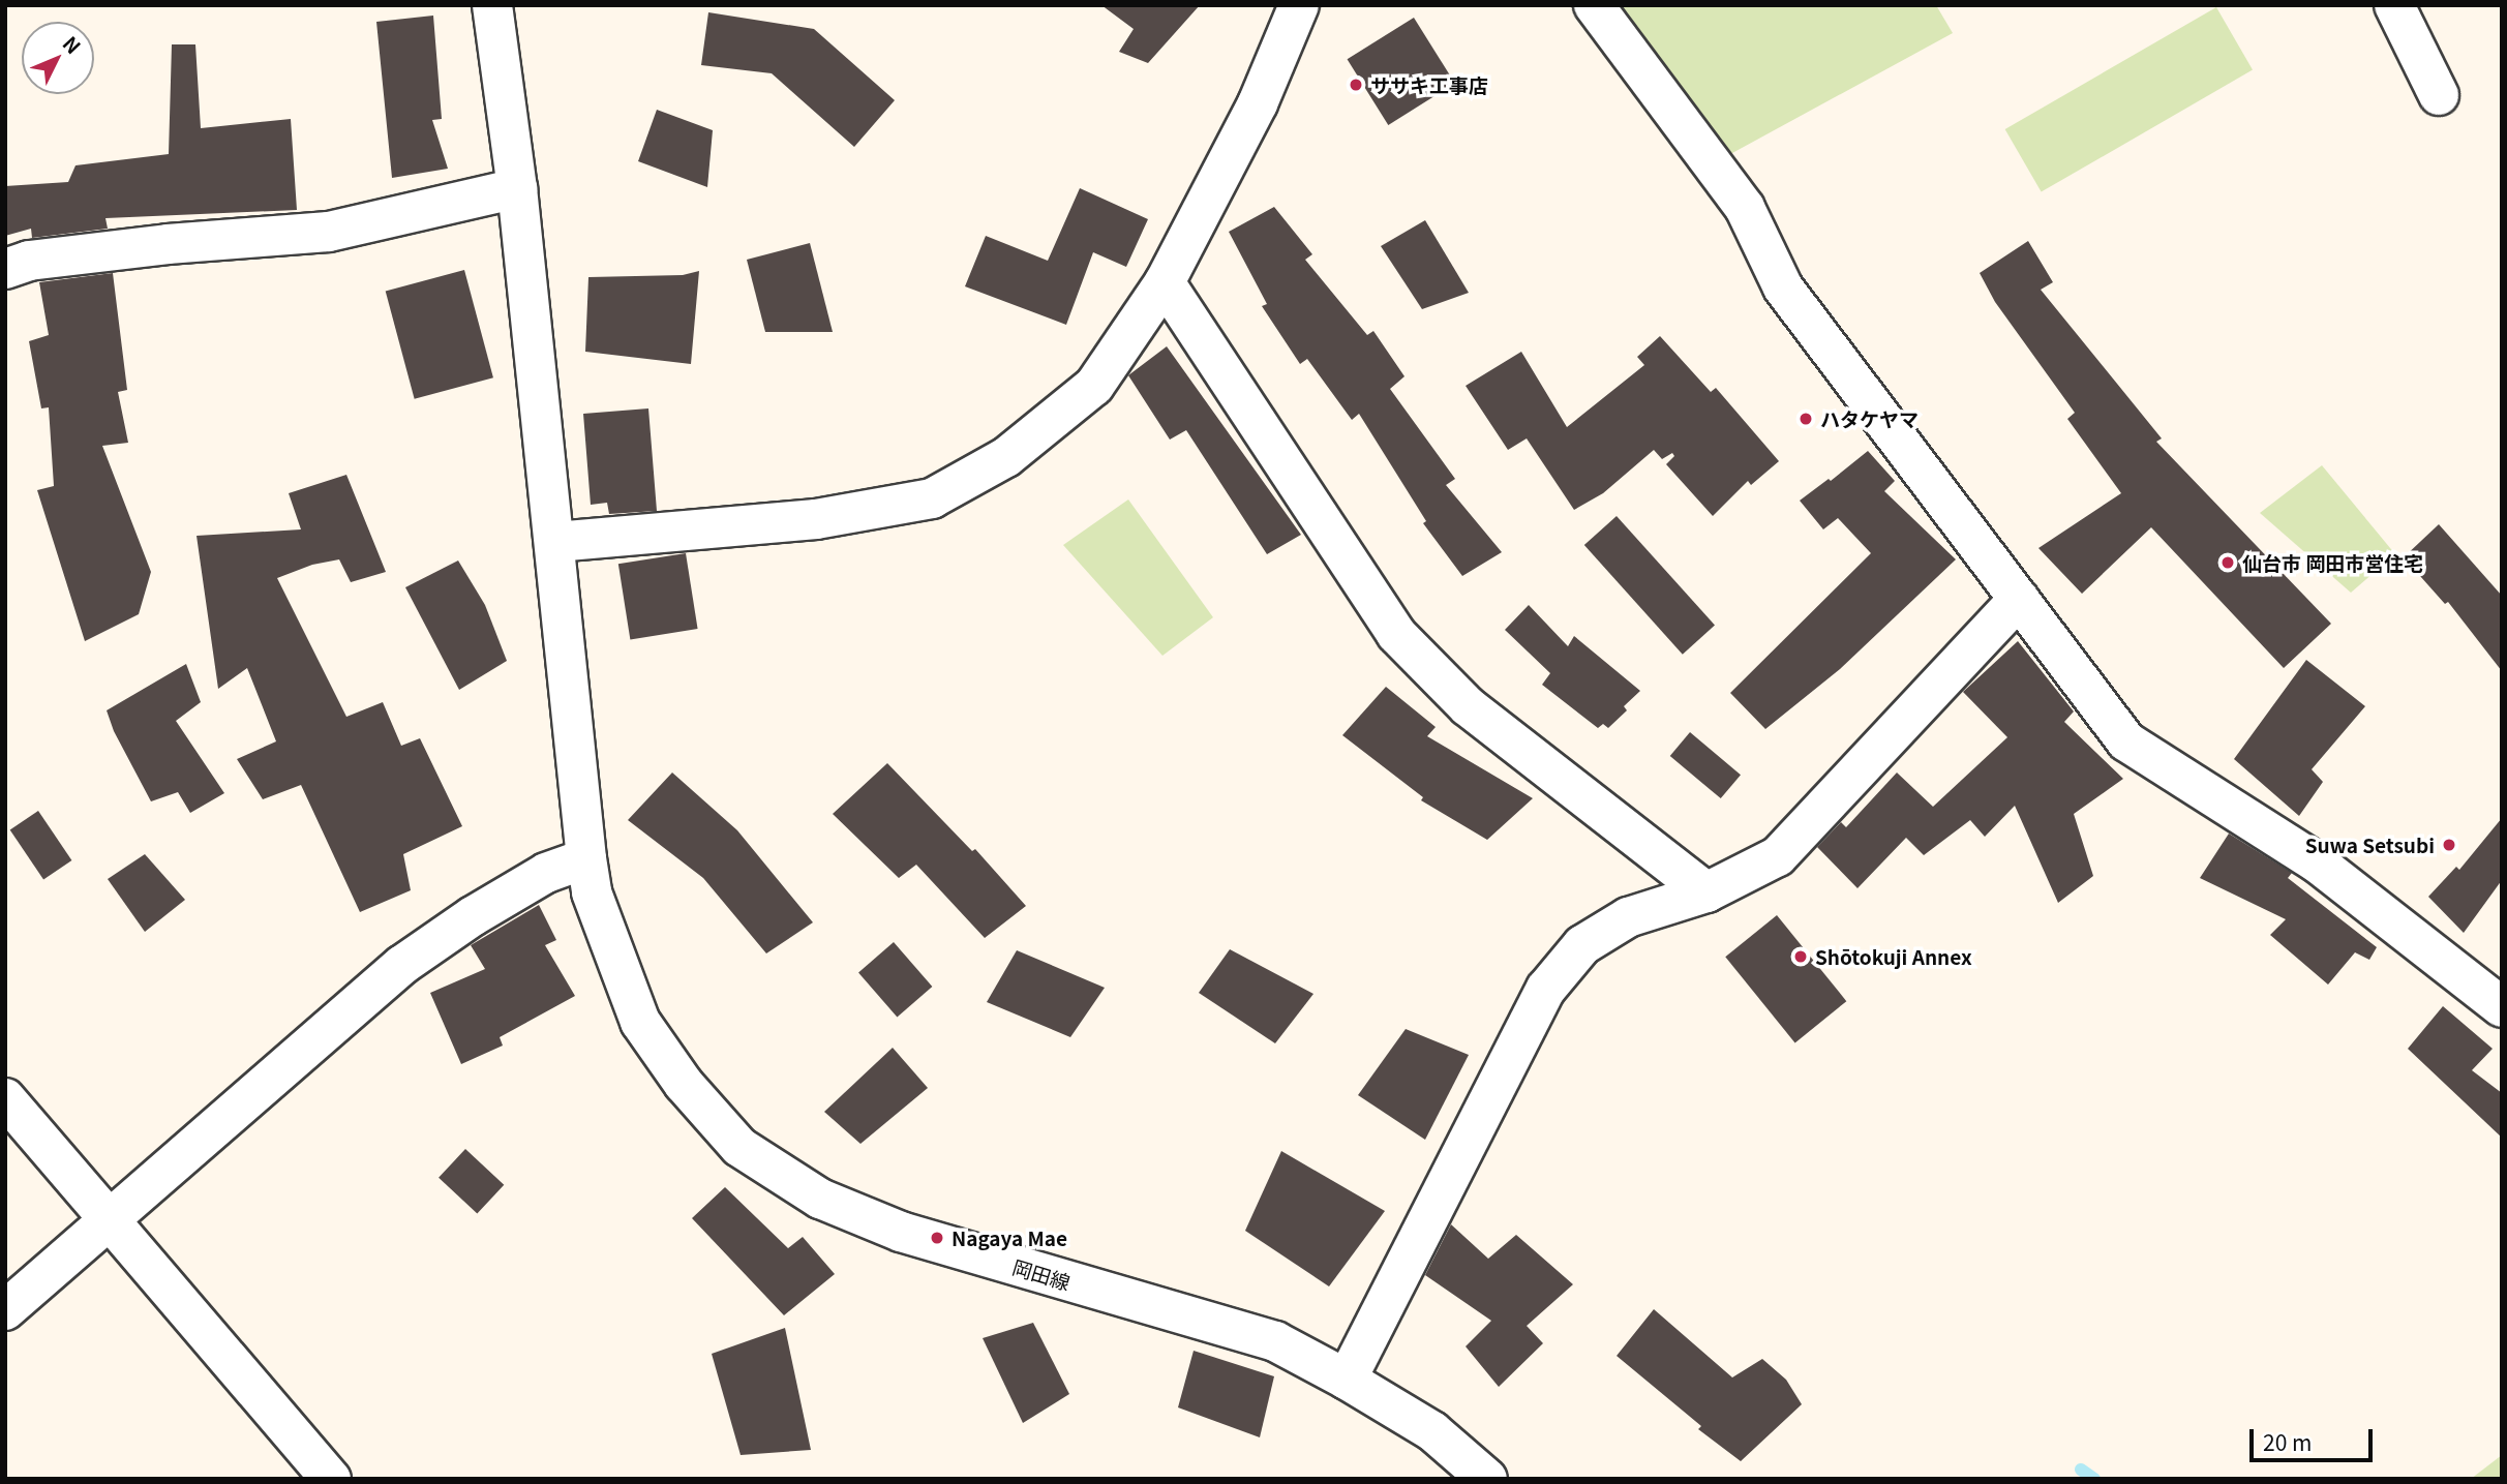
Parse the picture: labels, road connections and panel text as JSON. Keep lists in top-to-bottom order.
{
  "streets": {
    "street": ["岡田線"]
  },
  "places": [
    "ササキ工事店",
    "ハタケヤマ",
    "仙台市 岡田市営住宅",
    "Suwa Setsubi",
    "Shōtokuji Annex",
    "Nagaya Mae"
  ],
  "scale_bar": "20 m",
  "north": "top right"
}
